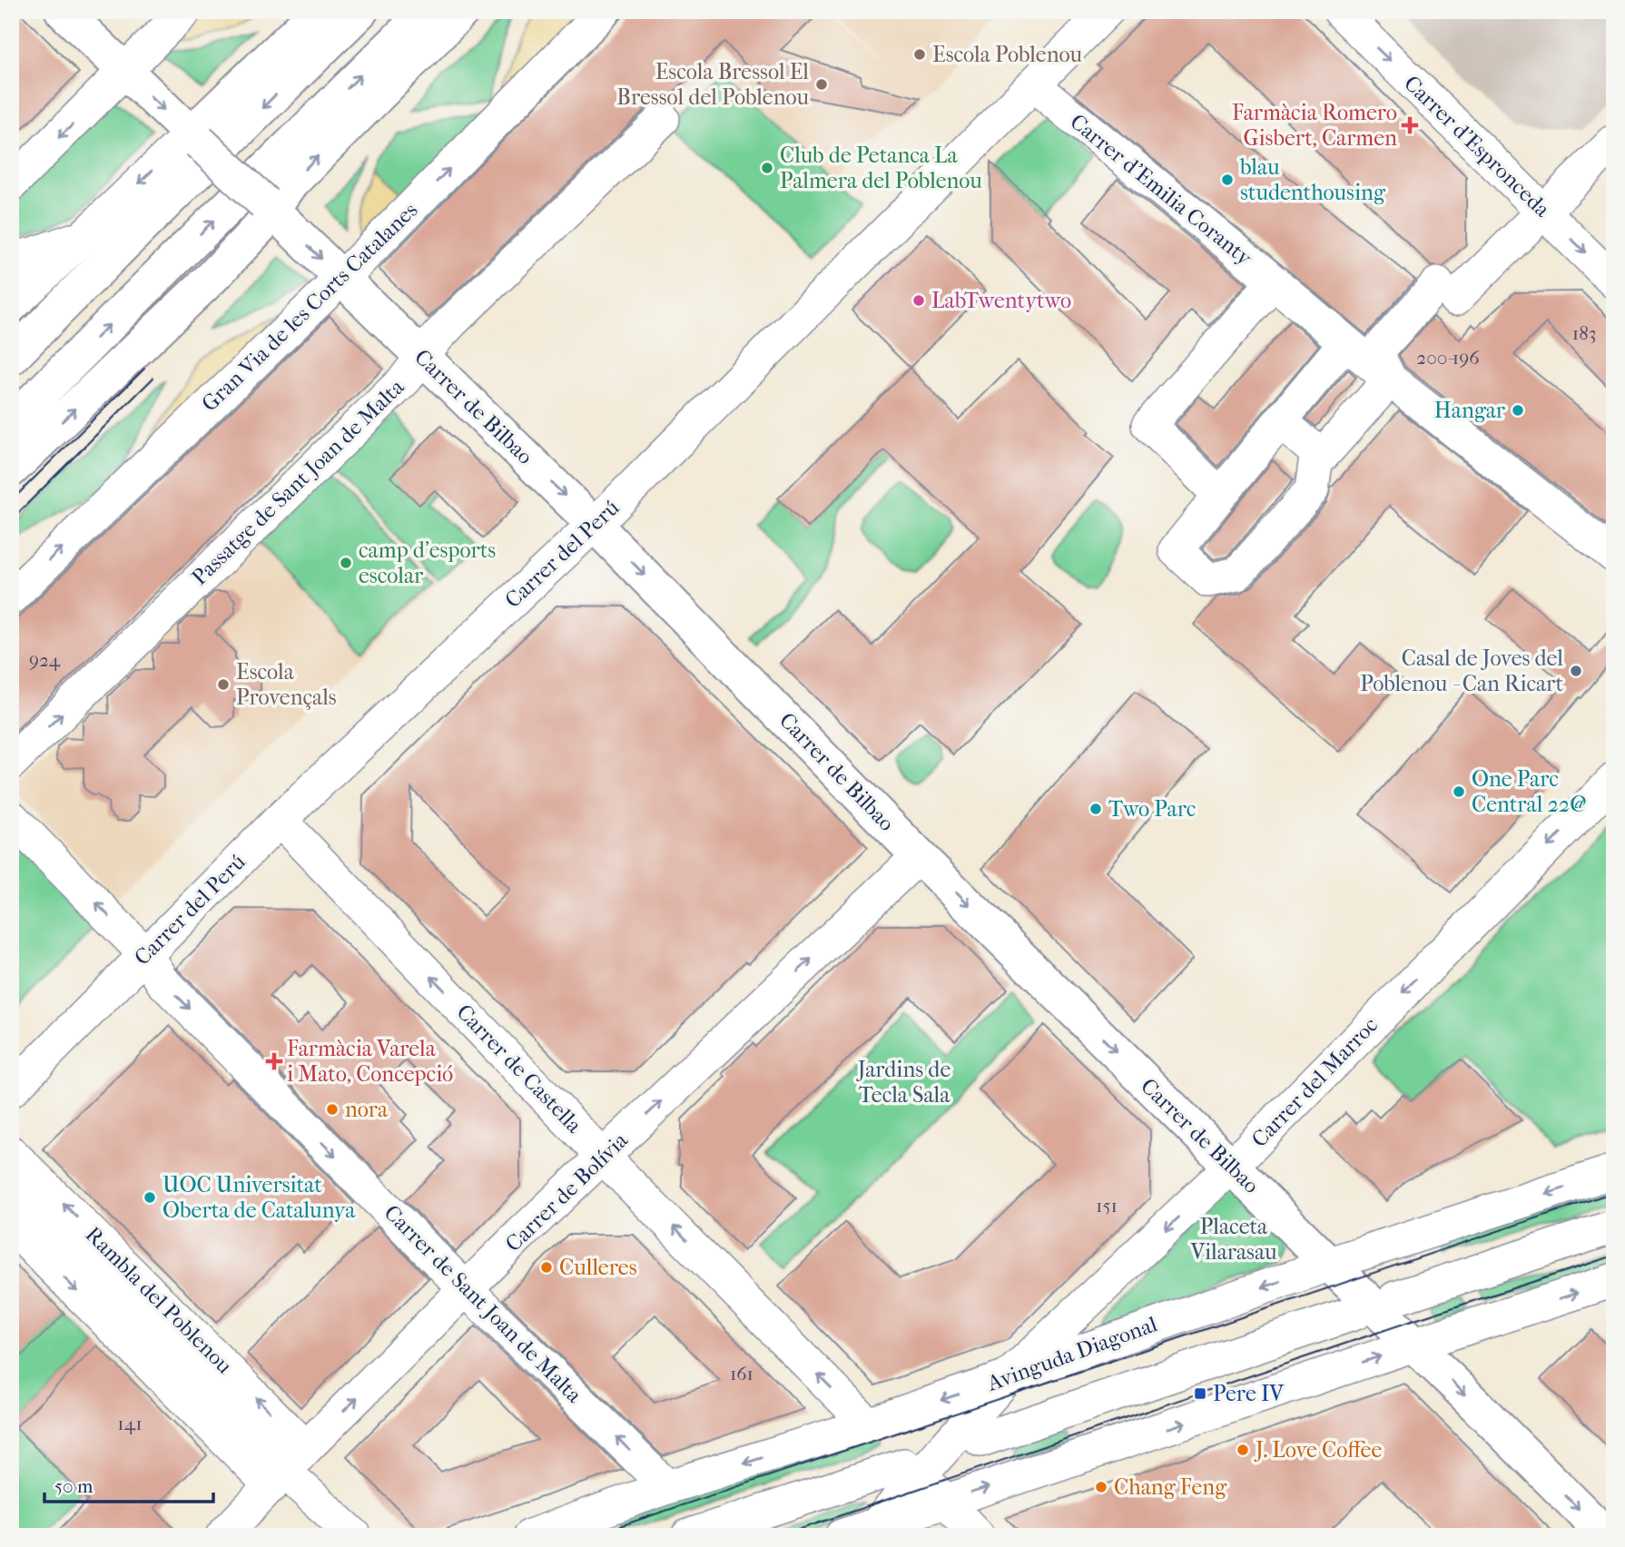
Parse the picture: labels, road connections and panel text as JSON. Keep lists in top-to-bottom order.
{
  "streets": {
    "main road": ["Carrer de Bilbao"],
    "street": [
      "Carrer d'Espronceda",
      "Carrer d'Emilia Coranty",
      "Gran Via de les Corts Catalanes",
      "Passatge de Sant Joan de Malta",
      "Carrer del Perú",
      "Carrer de Castella",
      "Carrer del Marroc",
      "Carrer de Bolívia",
      "Rambla del Poblenou",
      "Carrer de Sant Joan de Malta",
      "Avinguda Diagonal"
    ]
  },
  "crossings": [
    ["Carrer d'Espronceda", "Carrer d'Emilia Coranty"],
    ["Gran Via de les Corts Catalanes", "Carrer de Bilbao"],
    ["Carrer de Bilbao", "Passatge de Sant Joan de Malta"],
    ["Carrer de Bilbao", "Carrer del Perú"],
    ["Carrer de Bilbao", "Carrer del Marroc"],
    ["Carrer de Bilbao", "Carrer de Bolívia"],
    ["Carrer de Bilbao", "Avinguda Diagonal"],
    ["Carrer del Perú", "Carrer de Castella"],
    ["Carrer del Perú", "Carrer de Sant Joan de Malta"],
    ["Carrer de Castella", "Carrer de Bolívia"],
    ["Carrer de Castella", "Avinguda Diagonal"],
    ["Carrer del Marroc", "Avinguda Diagonal"],
    ["Carrer de Bolívia", "Rambla del Poblenou"],
    ["Carrer de Bolívia", "Carrer de Sant Joan de Malta"],
    ["Carrer de Sant Joan de Malta", "Avinguda Diagonal"]
  ],
  "one_way": [
    "Carrer d'Espronceda",
    "Carrer de Bilbao",
    "Passatge de Sant Joan de Malta",
    "Carrer de Castella",
    "Carrer del Marroc",
    "Carrer de Bolívia"
  ],
  "parks": ["Jardins de Tecla Sala", "Placeta Vilarasau"],
  "places": {
    "other": [
      "Escola Poblenou",
      "Escola Bressol El Bressol del Poblenou",
      "Club de Petanca La Palmera del Poblenou",
      "blau studenthousing",
      "LabTwentytwo",
      "Hangar",
      "camp d'esports escolar",
      "Casal de Joves del Poblenou - Can Ricart",
      "Escola Provençals",
      "One Parc Central 22@",
      "Two Parc",
      "nora",
      "UOC Universitat Oberta de Catalunya",
      "Culleres",
      "J. Love Coffee",
      "Chang Feng"
    ],
    "health": ["Farmàcia Romero Gisbert, Carmen", "Farmàcia Varela i Mato, Concepció"],
    "transit": ["Pere IV"]
  },
  "house_numbers": [
    "183",
    "200-196",
    "924",
    "151",
    "161",
    "141"
  ],
  "scale_bar": "50 m"
}
